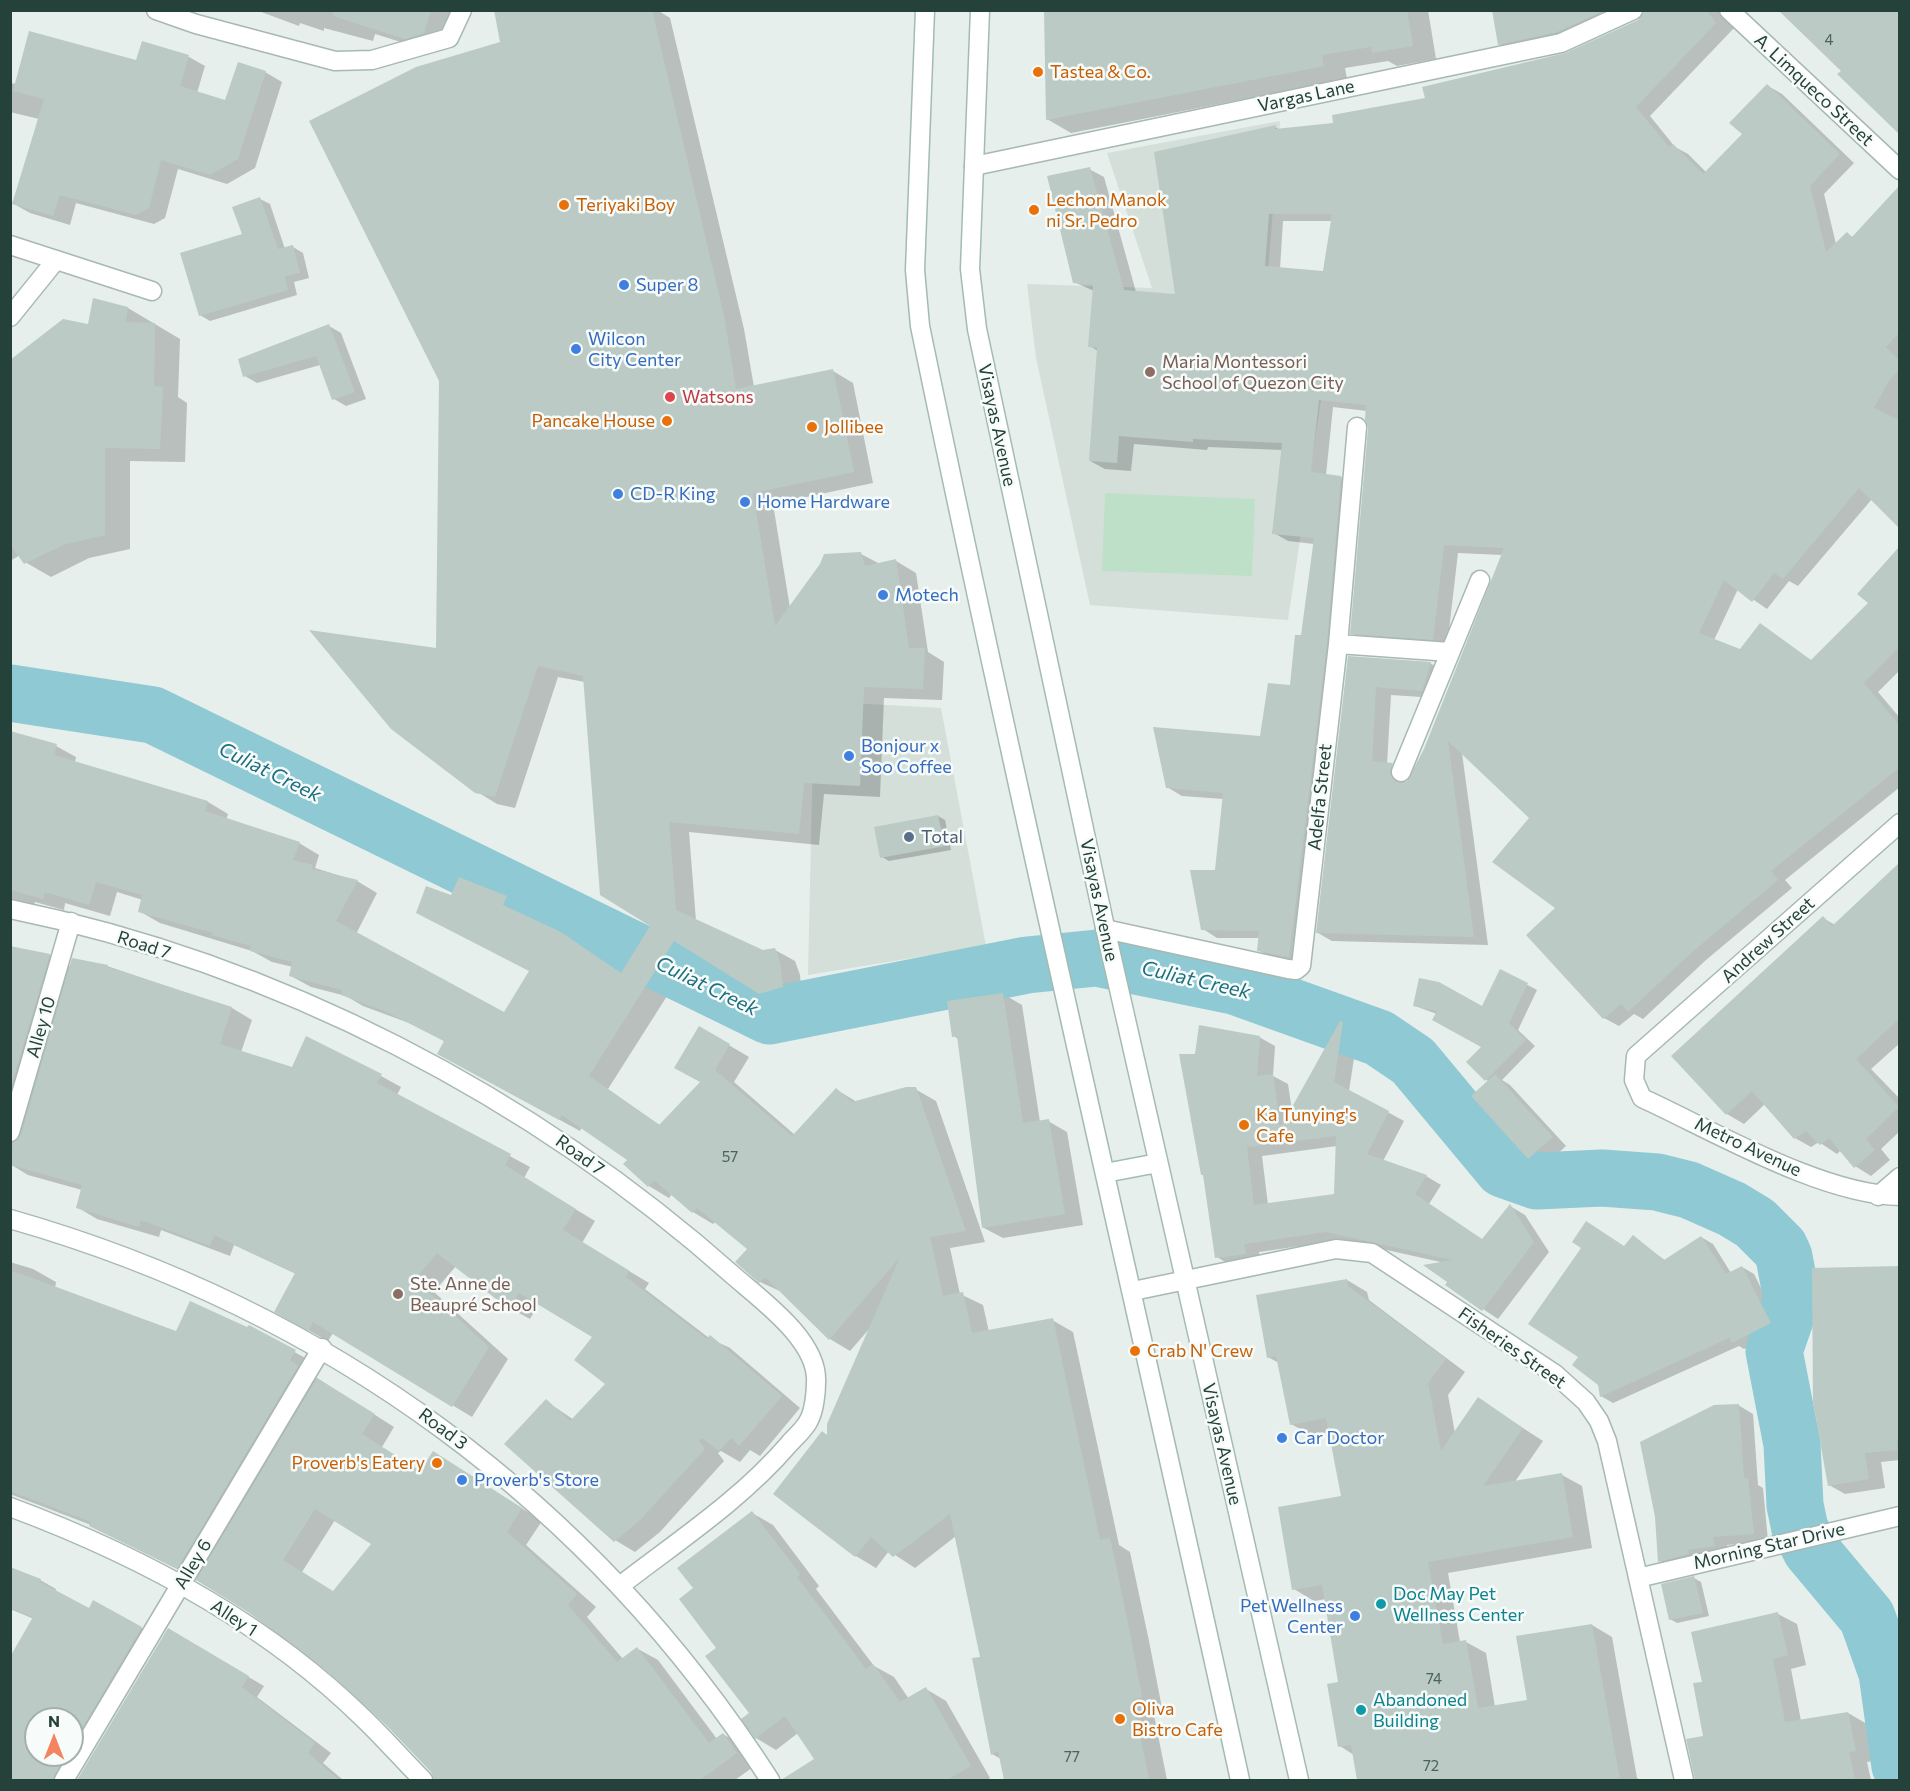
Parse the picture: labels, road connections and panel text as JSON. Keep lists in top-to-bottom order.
{
  "streets": {
    "street": [
      "A. Limqueco Street",
      "Vargas Lane",
      "Visayas Avenue",
      "Adelfa Street",
      "Andrew Street",
      "Road 7",
      "Alley 10",
      "Metro Avenue",
      "Fisheries Street",
      "Road 3",
      "Morning Star Drive",
      "Alley 6",
      "Alley 1"
    ]
  },
  "crossings": [
    ["Vargas Lane", "Visayas Avenue"],
    ["Visayas Avenue", "Adelfa Street"],
    ["Visayas Avenue", "Fisheries Street"],
    ["Andrew Street", "Metro Avenue"],
    ["Road 7", "Alley 10"],
    ["Road 7", "Road 3"],
    ["Fisheries Street", "Morning Star Drive"],
    ["Road 3", "Alley 6"],
    ["Alley 6", "Alley 1"]
  ],
  "water": ["Culiat Creek"],
  "places": [
    "Tastea & Co.",
    "Teriyaki Boy",
    "Lechon Manok ni Sr. Pedro",
    "Super 8",
    "Wilcon City Center",
    "Maria Montessori School of Quezon City",
    "Watsons",
    "Pancake House",
    "Jollibee",
    "CD-R King",
    "Home Hardware",
    "Motech",
    "Bonjour x Soo Coffee",
    "Total",
    "Ka Tunying's Cafe",
    "Ste. Anne de Beaupré School",
    "Crab N' Crew",
    "Car Doctor",
    "Proverb's Eatery",
    "Proverb's Store",
    "Doc May Pet Wellness Center",
    "Pet Wellness Center",
    "Abandoned Building",
    "Oliva Bistro Cafe"
  ],
  "house_numbers": [
    "4",
    "57",
    "74",
    "77",
    "72"
  ],
  "north": "top"
}
